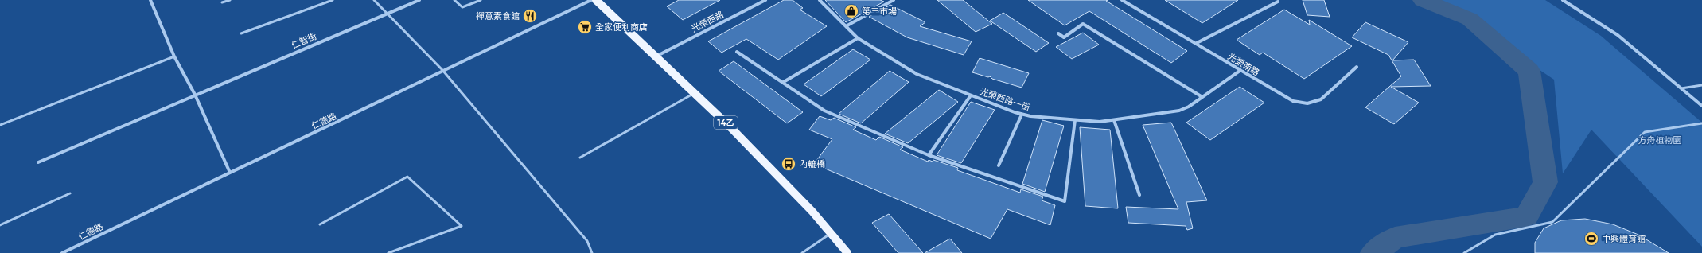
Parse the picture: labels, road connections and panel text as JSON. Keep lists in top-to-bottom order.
{
  "streets": {
    "main road": ["14乙"],
    "street": [
      "光榮西路",
      "仁智街",
      "光榮南路",
      "光榮西路一街",
      "仁德路"
    ]
  },
  "crossings": [
    ["光榮西路", "14乙"],
    ["光榮南路", "光榮西路一街"]
  ],
  "parks": ["方舟植物園"],
  "places": {
    "shop": ["第三市場"],
    "restaurant": ["禪意素食館"],
    "supermarket": ["全家便利商店"],
    "bus stop": ["內轆橋"],
    "sports": ["中興體育館"]
  }
}
